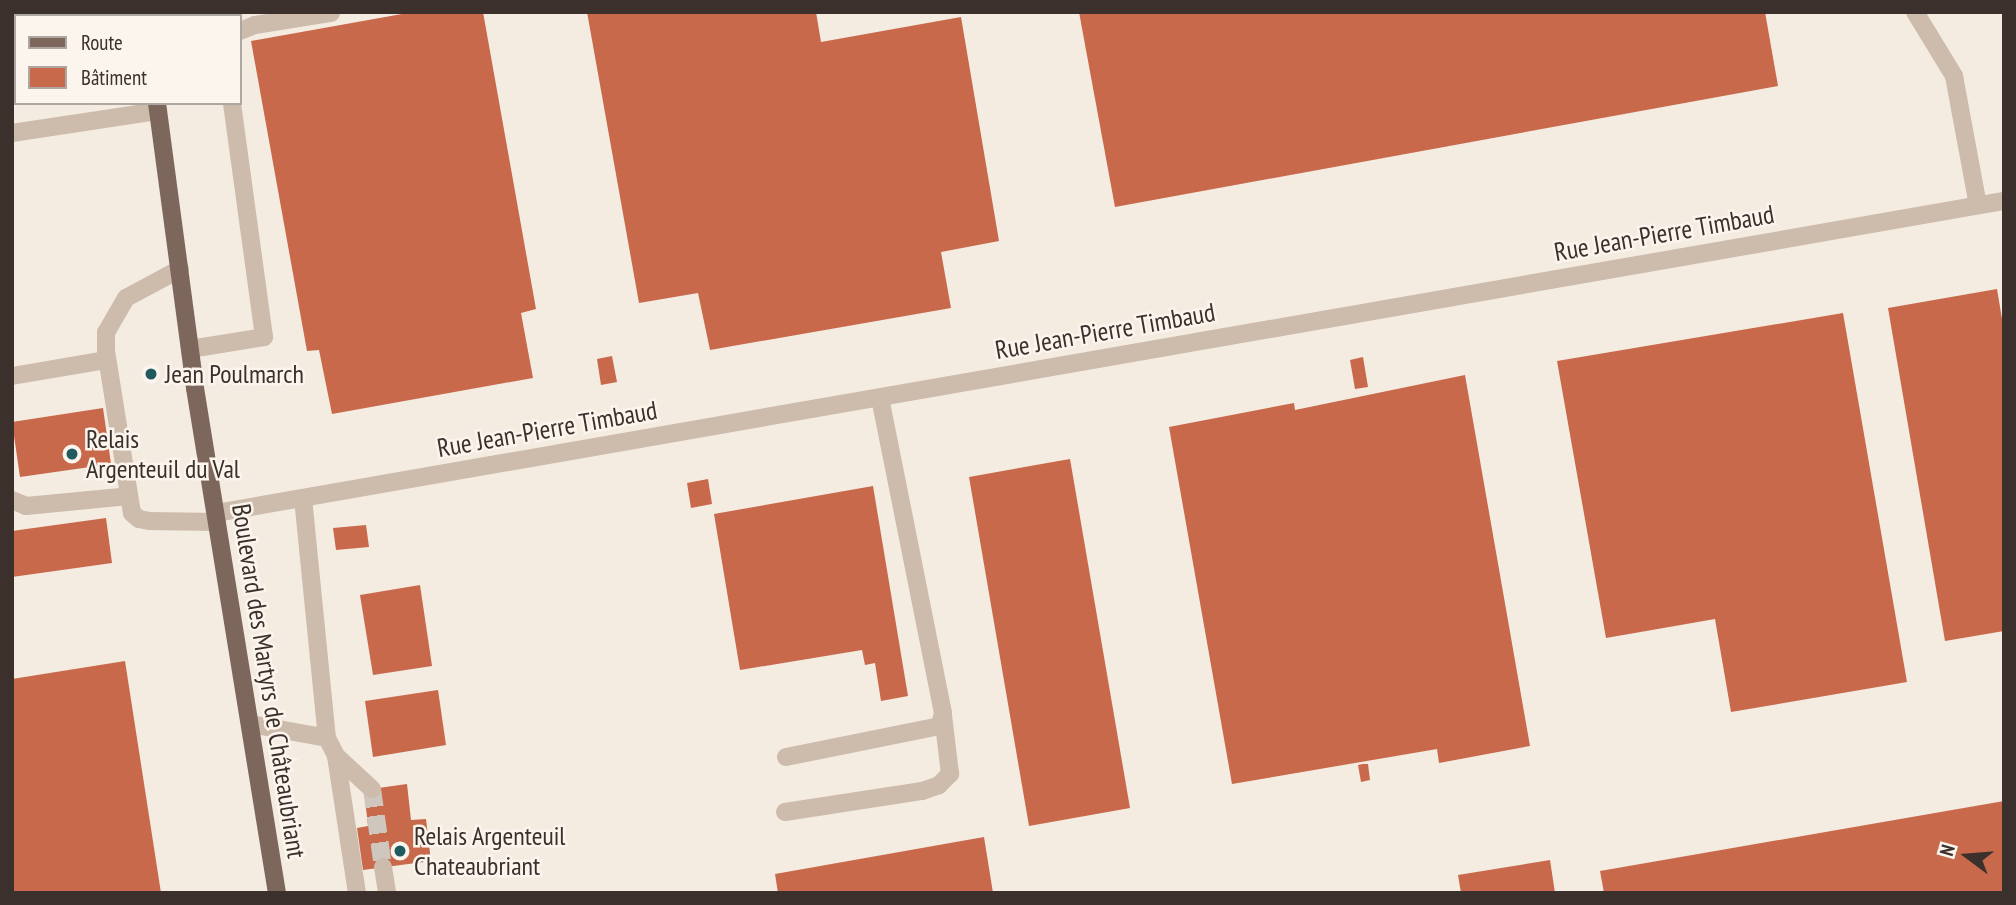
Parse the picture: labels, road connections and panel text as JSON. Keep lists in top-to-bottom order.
{
  "streets": {
    "main road": ["Boulevard des Martyrs de Châteaubriant"],
    "street": ["Rue Jean-Pierre Timbaud"]
  },
  "crossings": [
    ["Rue Jean-Pierre Timbaud", "Boulevard des Martyrs de Châteaubriant"]
  ],
  "places": ["Jean Poulmarch", "Relais Argenteuil du Val", "Relais Argenteuil Chateaubriant"],
  "legend": ["Route", "Bâtiment"],
  "north": "left"
}
